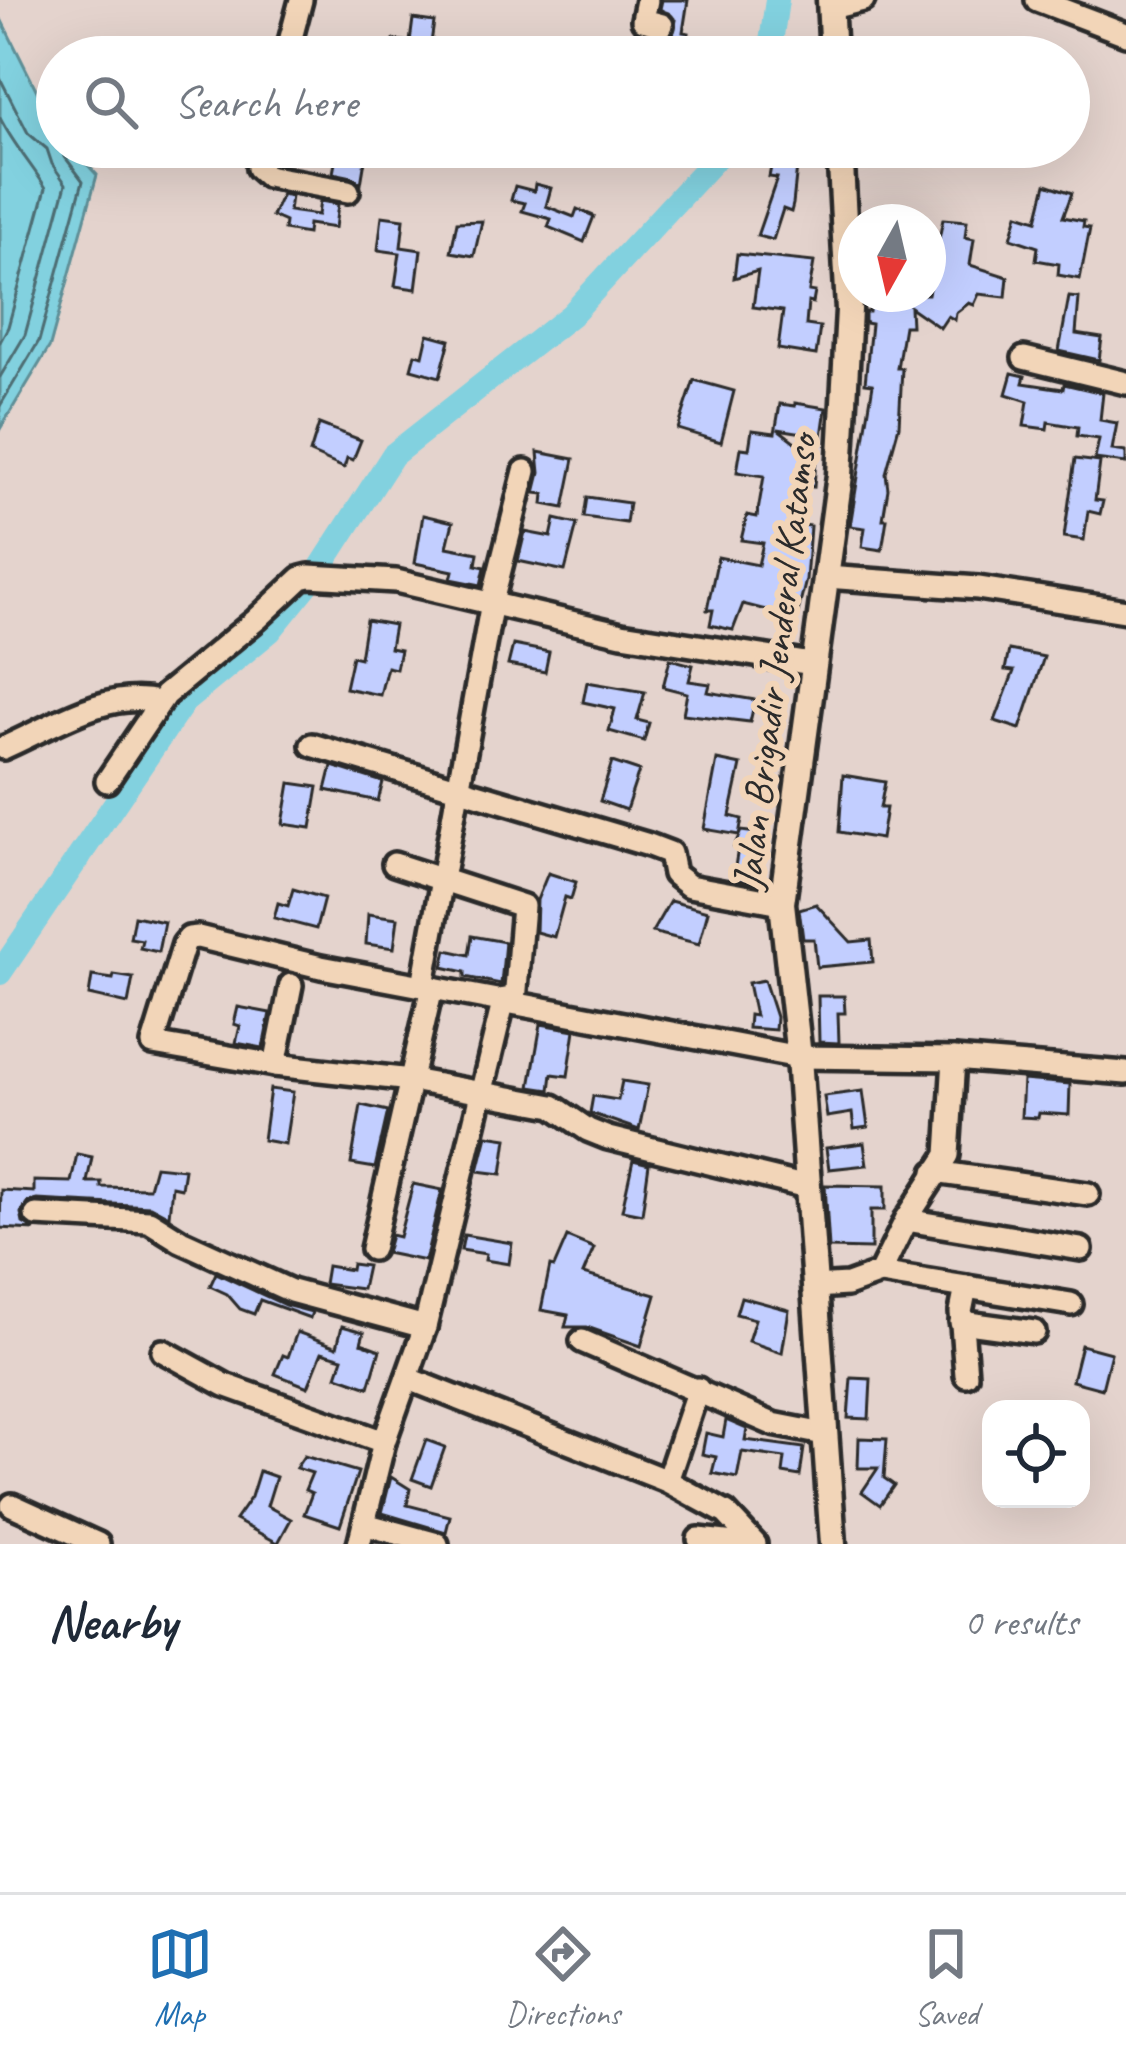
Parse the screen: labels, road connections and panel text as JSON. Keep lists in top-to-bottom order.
{
  "streets": {
    "main road": ["Jalan Brigadir Jenderal Katamso"]
  },
  "north": "bottom",
  "page": {
    "search": "Search here",
    "heading": ["Nearby", "0 results"],
    "nav": ["Map", "Directions", "Saved"]
  }
}
